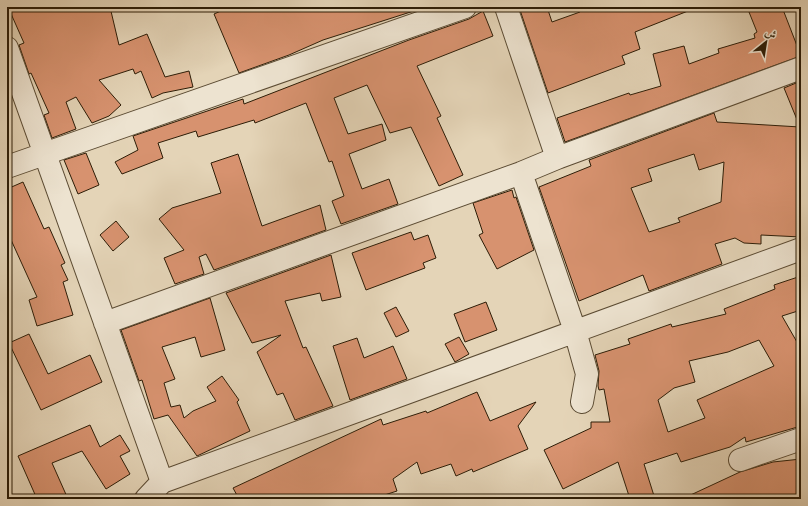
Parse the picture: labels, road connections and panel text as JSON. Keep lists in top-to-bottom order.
{
  "north": "top right"
}
